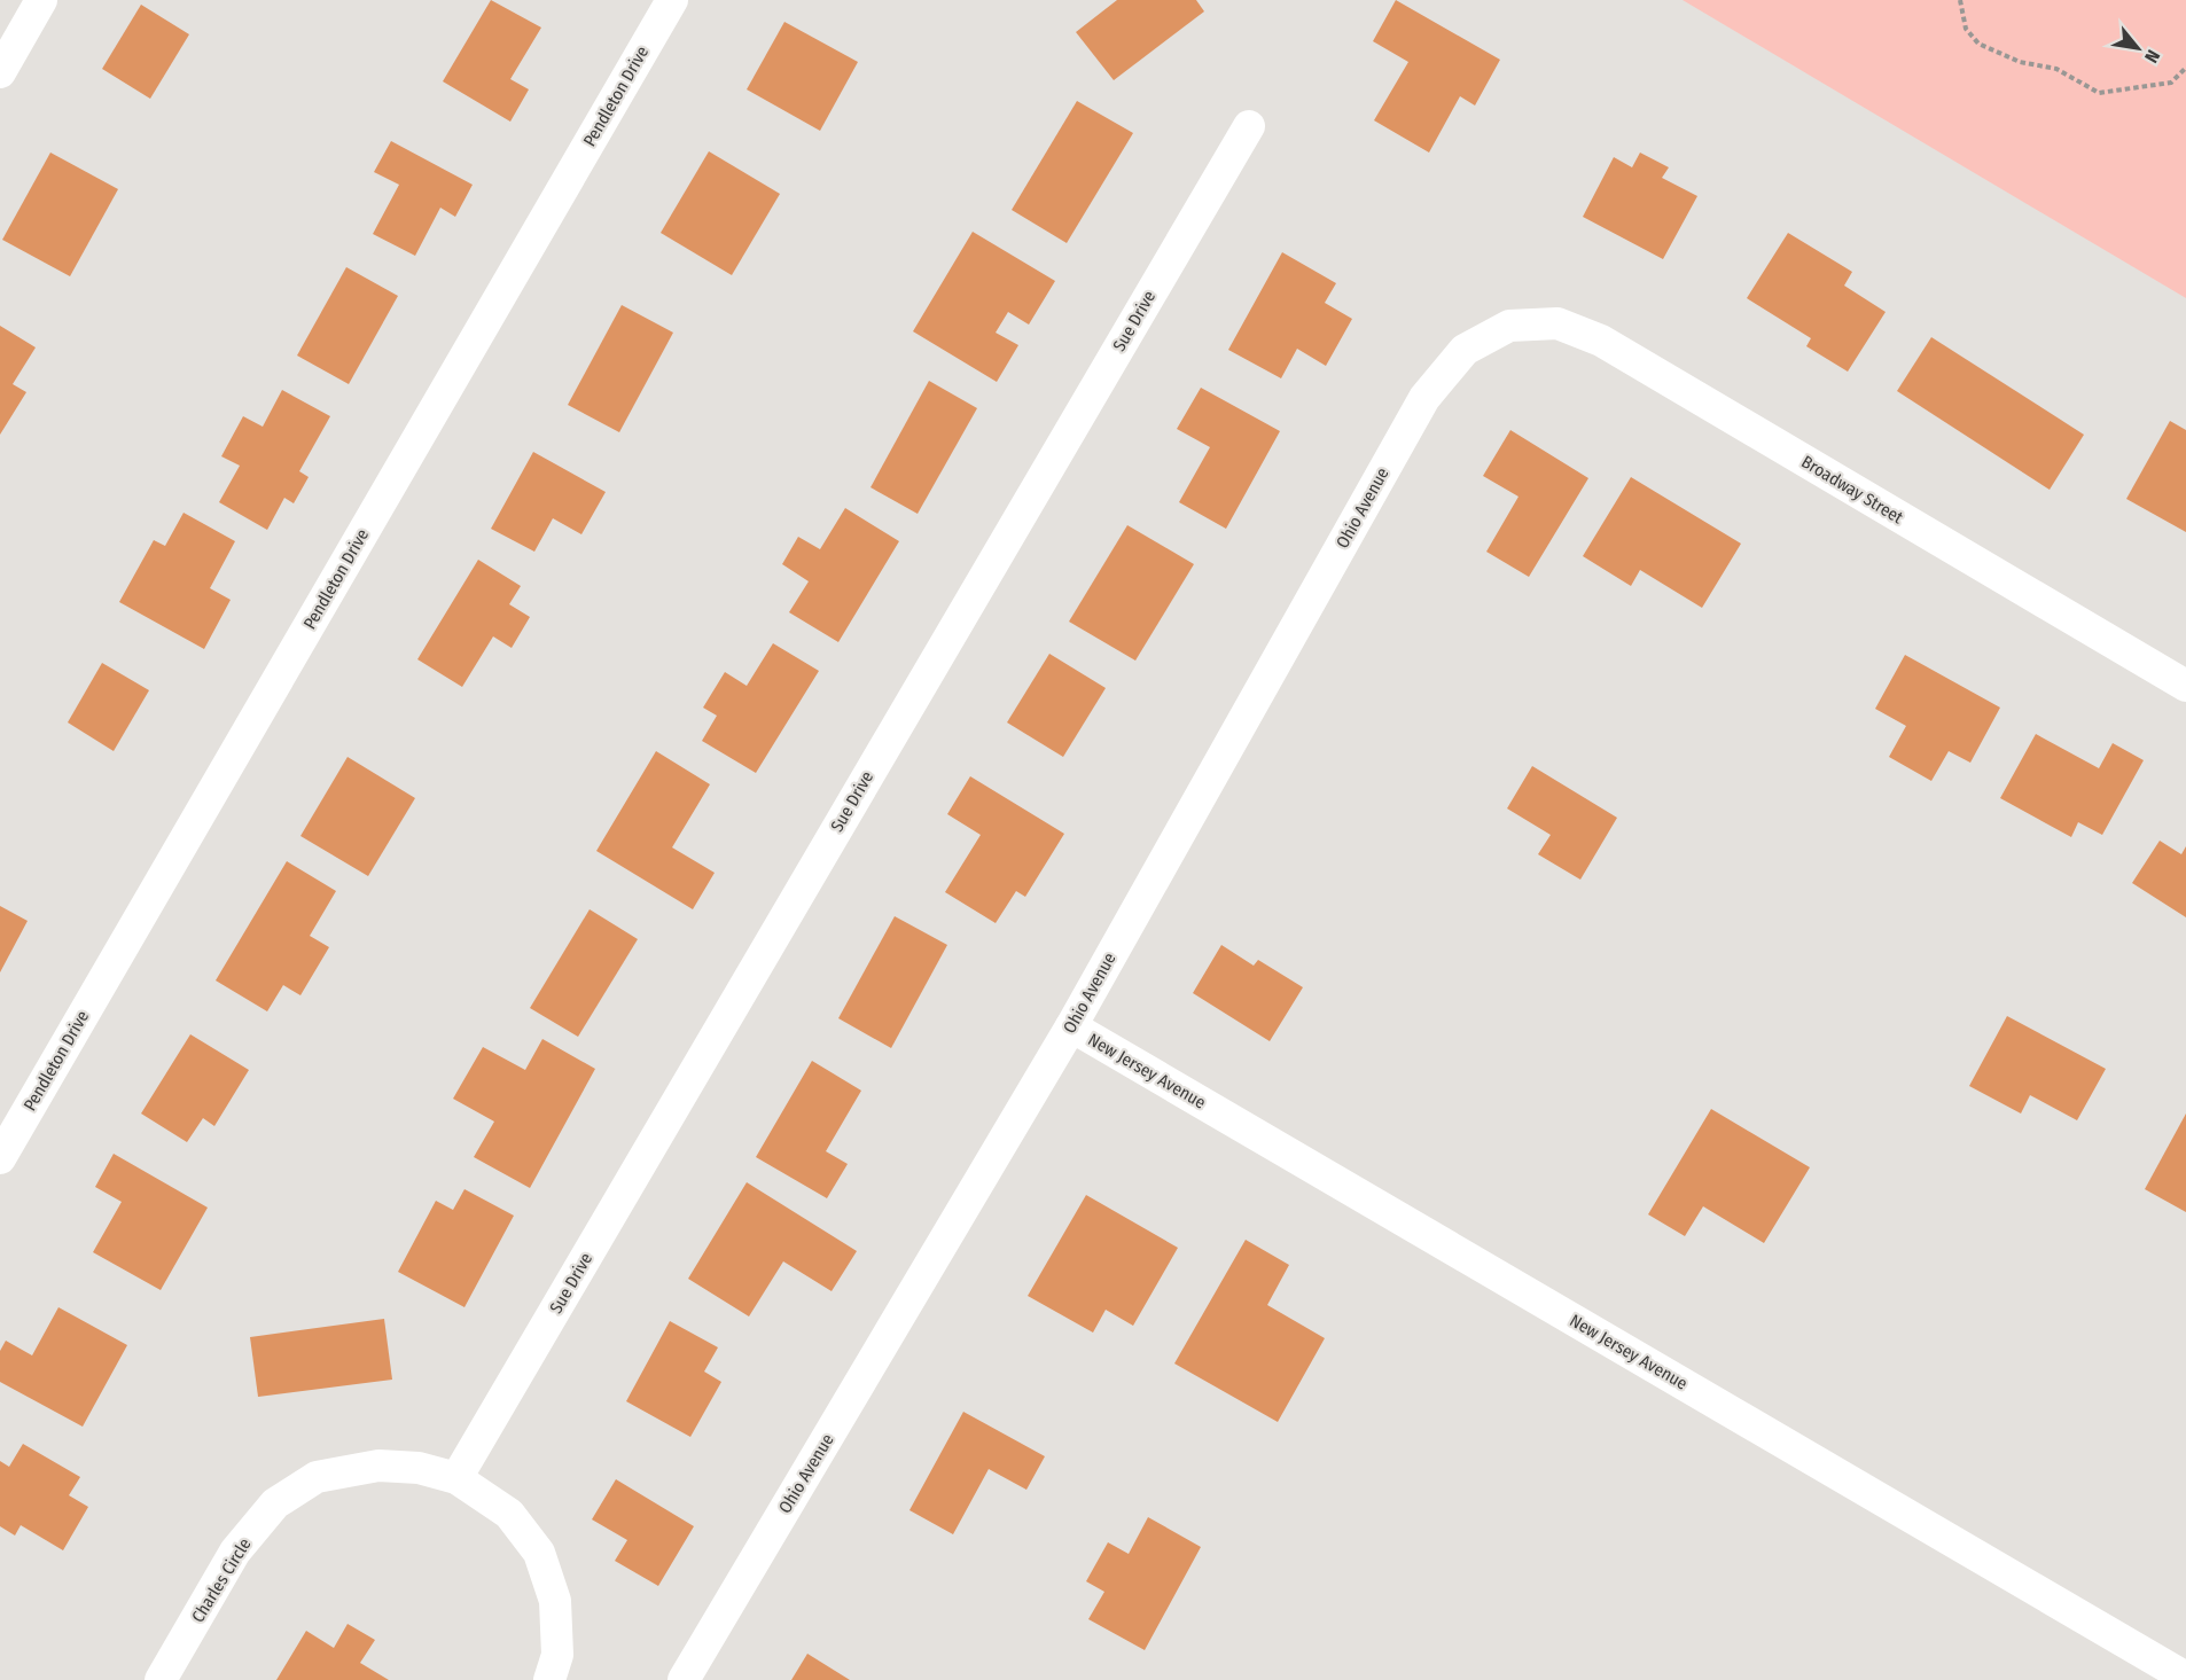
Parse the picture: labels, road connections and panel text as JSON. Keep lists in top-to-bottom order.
{
  "streets": {
    "street": [
      "Pendleton Drive",
      "Sue Drive",
      "Broadway Street",
      "Ohio Avenue",
      "New Jersey Avenue",
      "Charles Circle"
    ]
  },
  "crossings": [
    ["Sue Drive", "Charles Circle"],
    ["Broadway Street", "Ohio Avenue"],
    ["Ohio Avenue", "New Jersey Avenue"]
  ],
  "north": "bottom right"
}
